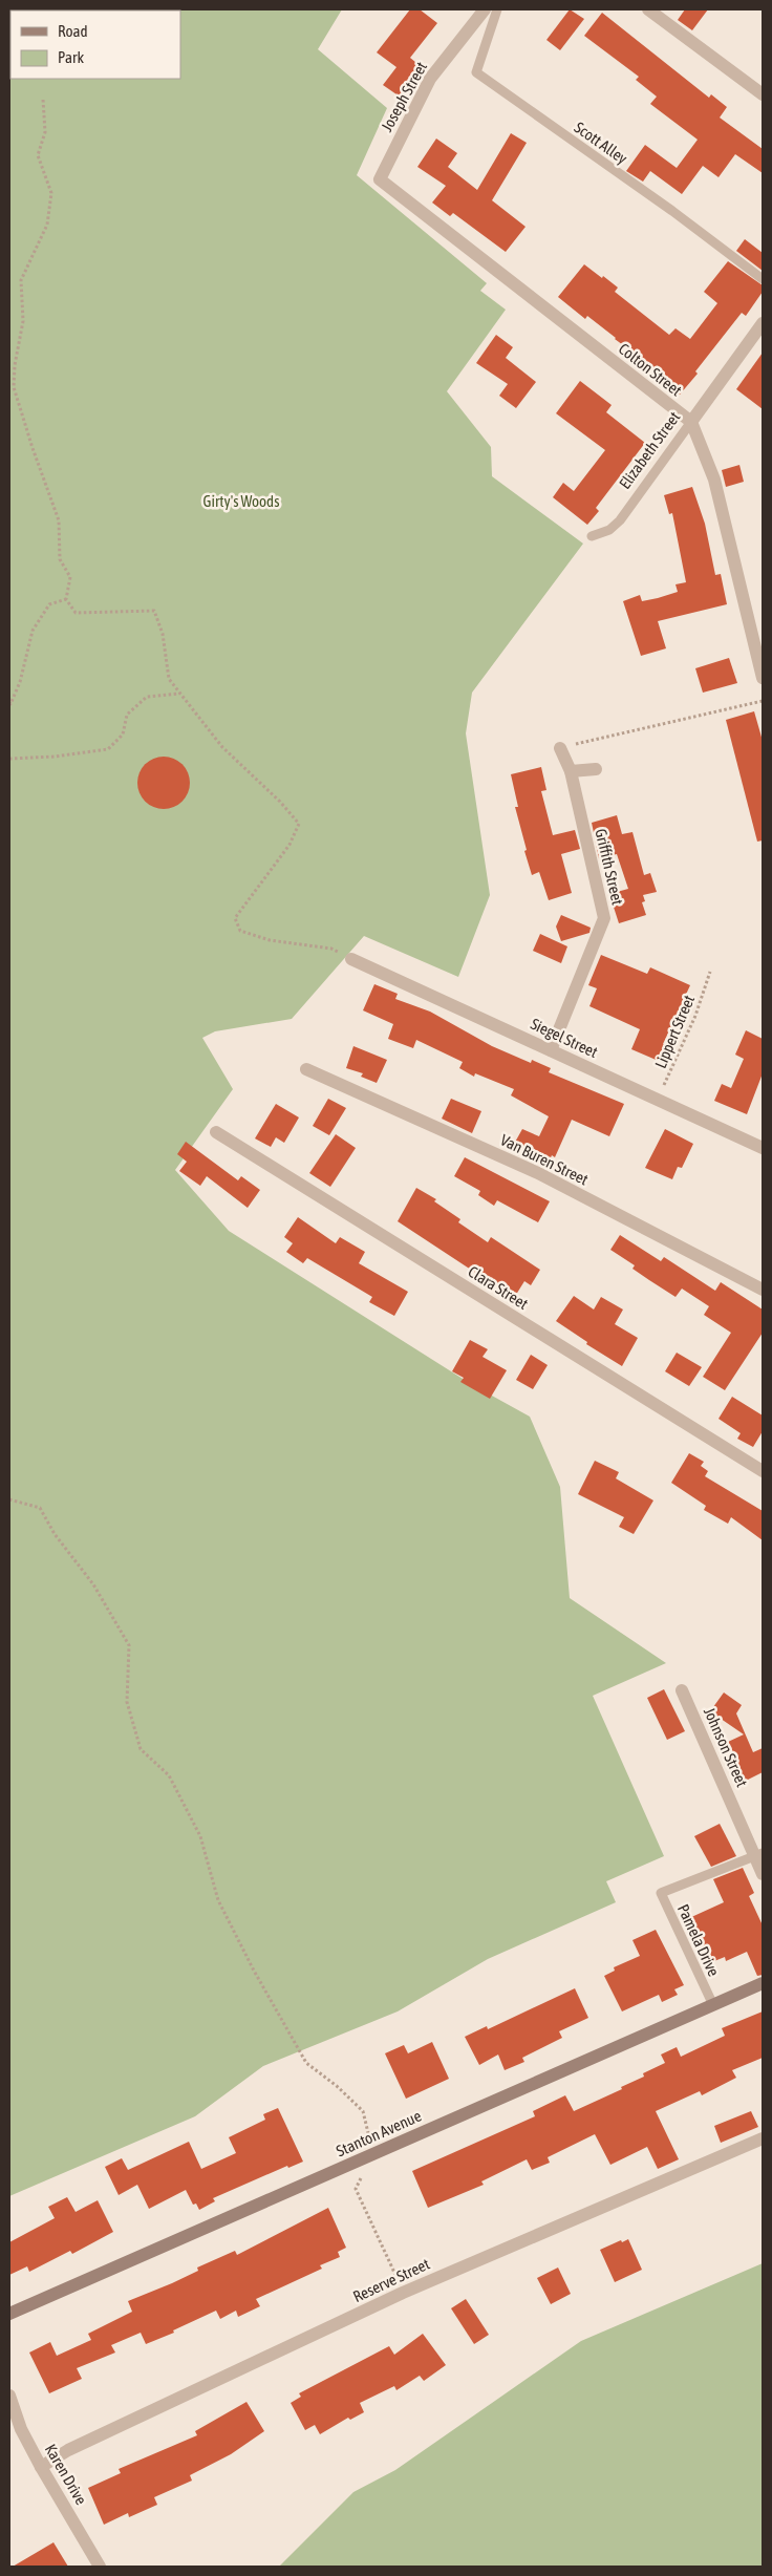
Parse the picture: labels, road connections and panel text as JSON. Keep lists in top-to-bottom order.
{
  "streets": {
    "street": [
      "Joseph Street",
      "Colton Street",
      "Elizabeth Street",
      "Griffith Street",
      "Siegel Street",
      "Van Buren Street",
      "Clara Street",
      "Johnson Street",
      "Stanton Avenue",
      "Reserve Street",
      "Karen Drive"
    ],
    "lane": ["Scott Alley", "Pamela Drive"],
    "path": ["Lippert Street"]
  },
  "crossings": [
    ["Joseph Street", "Colton Street"],
    ["Colton Street", "Elizabeth Street"],
    ["Griffith Street", "Siegel Street"],
    ["Lippert Street", "Siegel Street"],
    ["Johnson Street", "Pamela Drive"],
    ["Pamela Drive", "Stanton Avenue"],
    ["Reserve Street", "Karen Drive"]
  ],
  "parks": ["Girty's Woods"],
  "legend": ["Road", "Park"]
}
